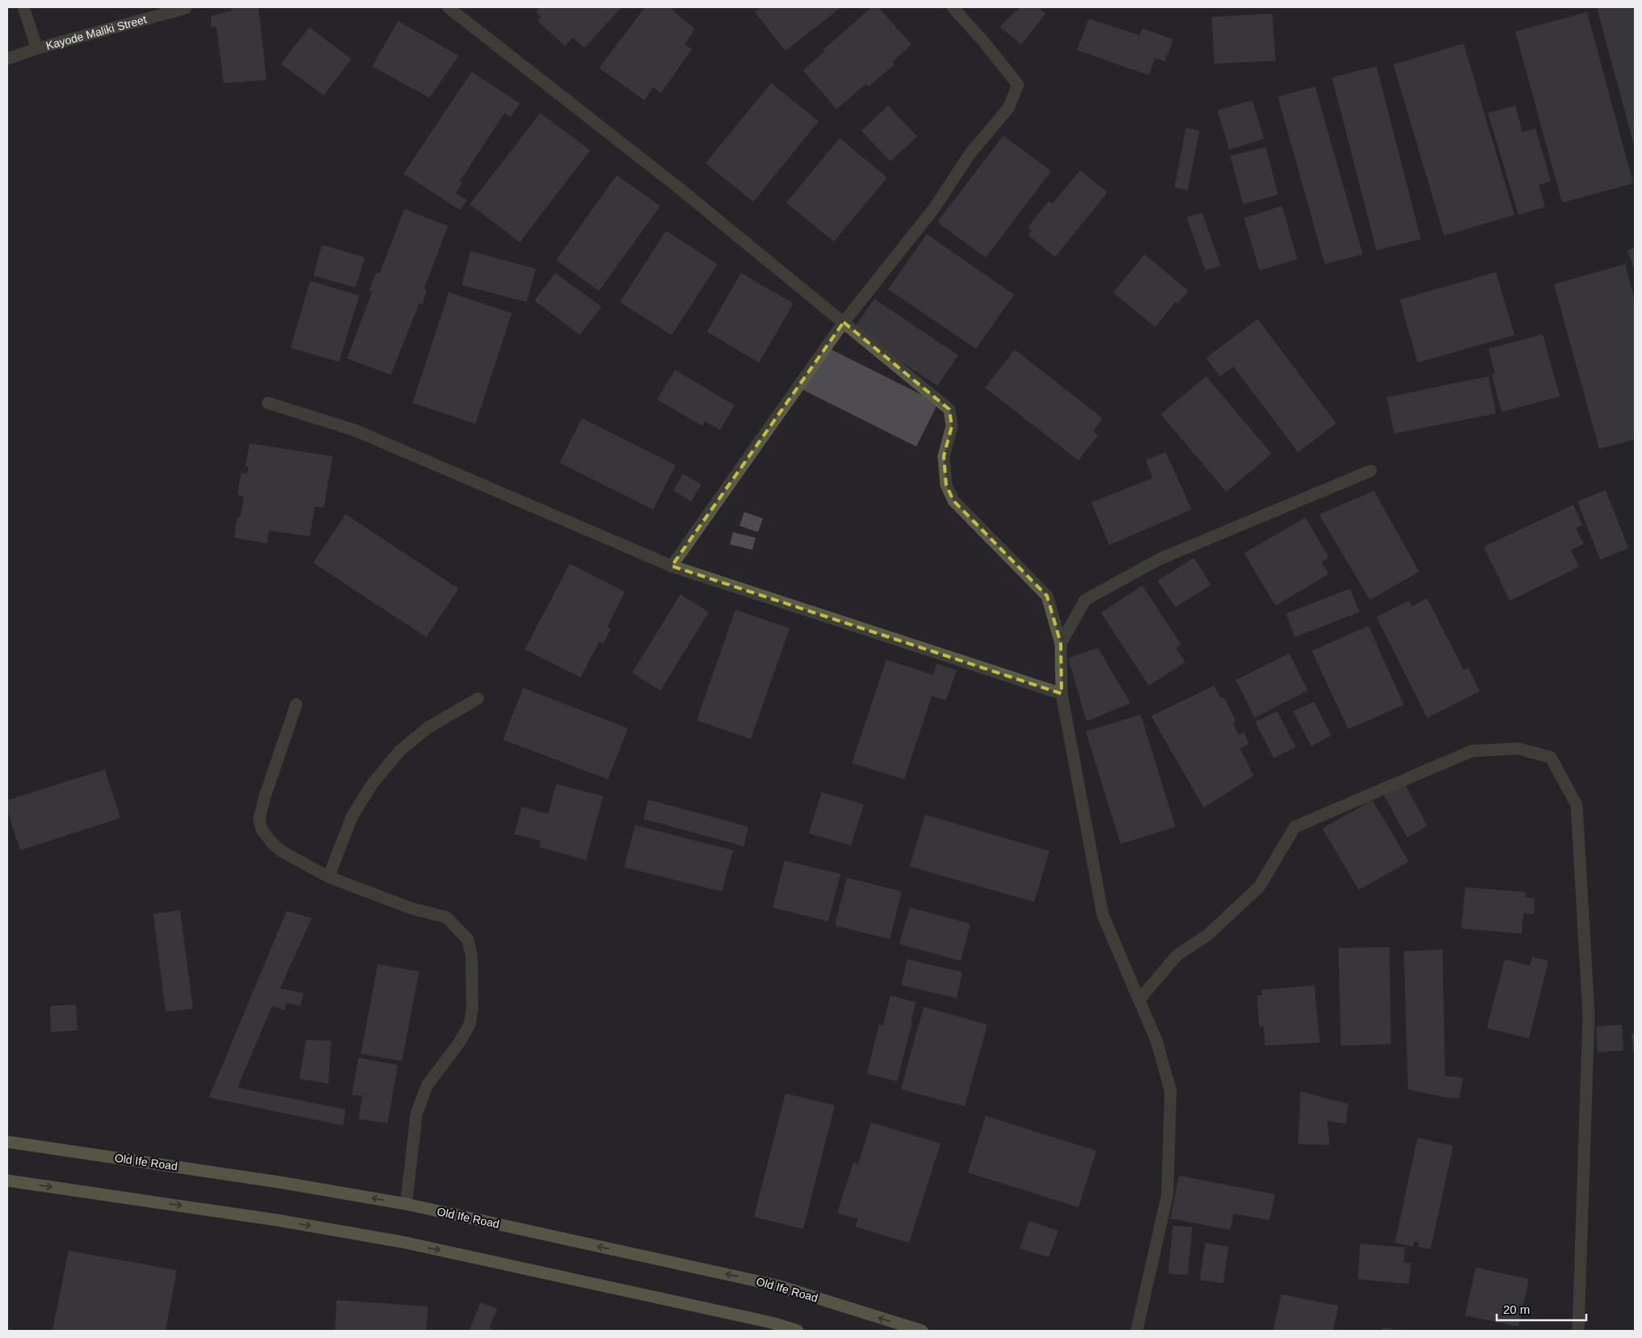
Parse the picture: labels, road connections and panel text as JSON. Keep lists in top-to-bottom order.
{
  "streets": {
    "main road": ["Old Ife Road"],
    "street": ["Kayode Maliki Street"]
  },
  "scale_bar": "20 m"
}
